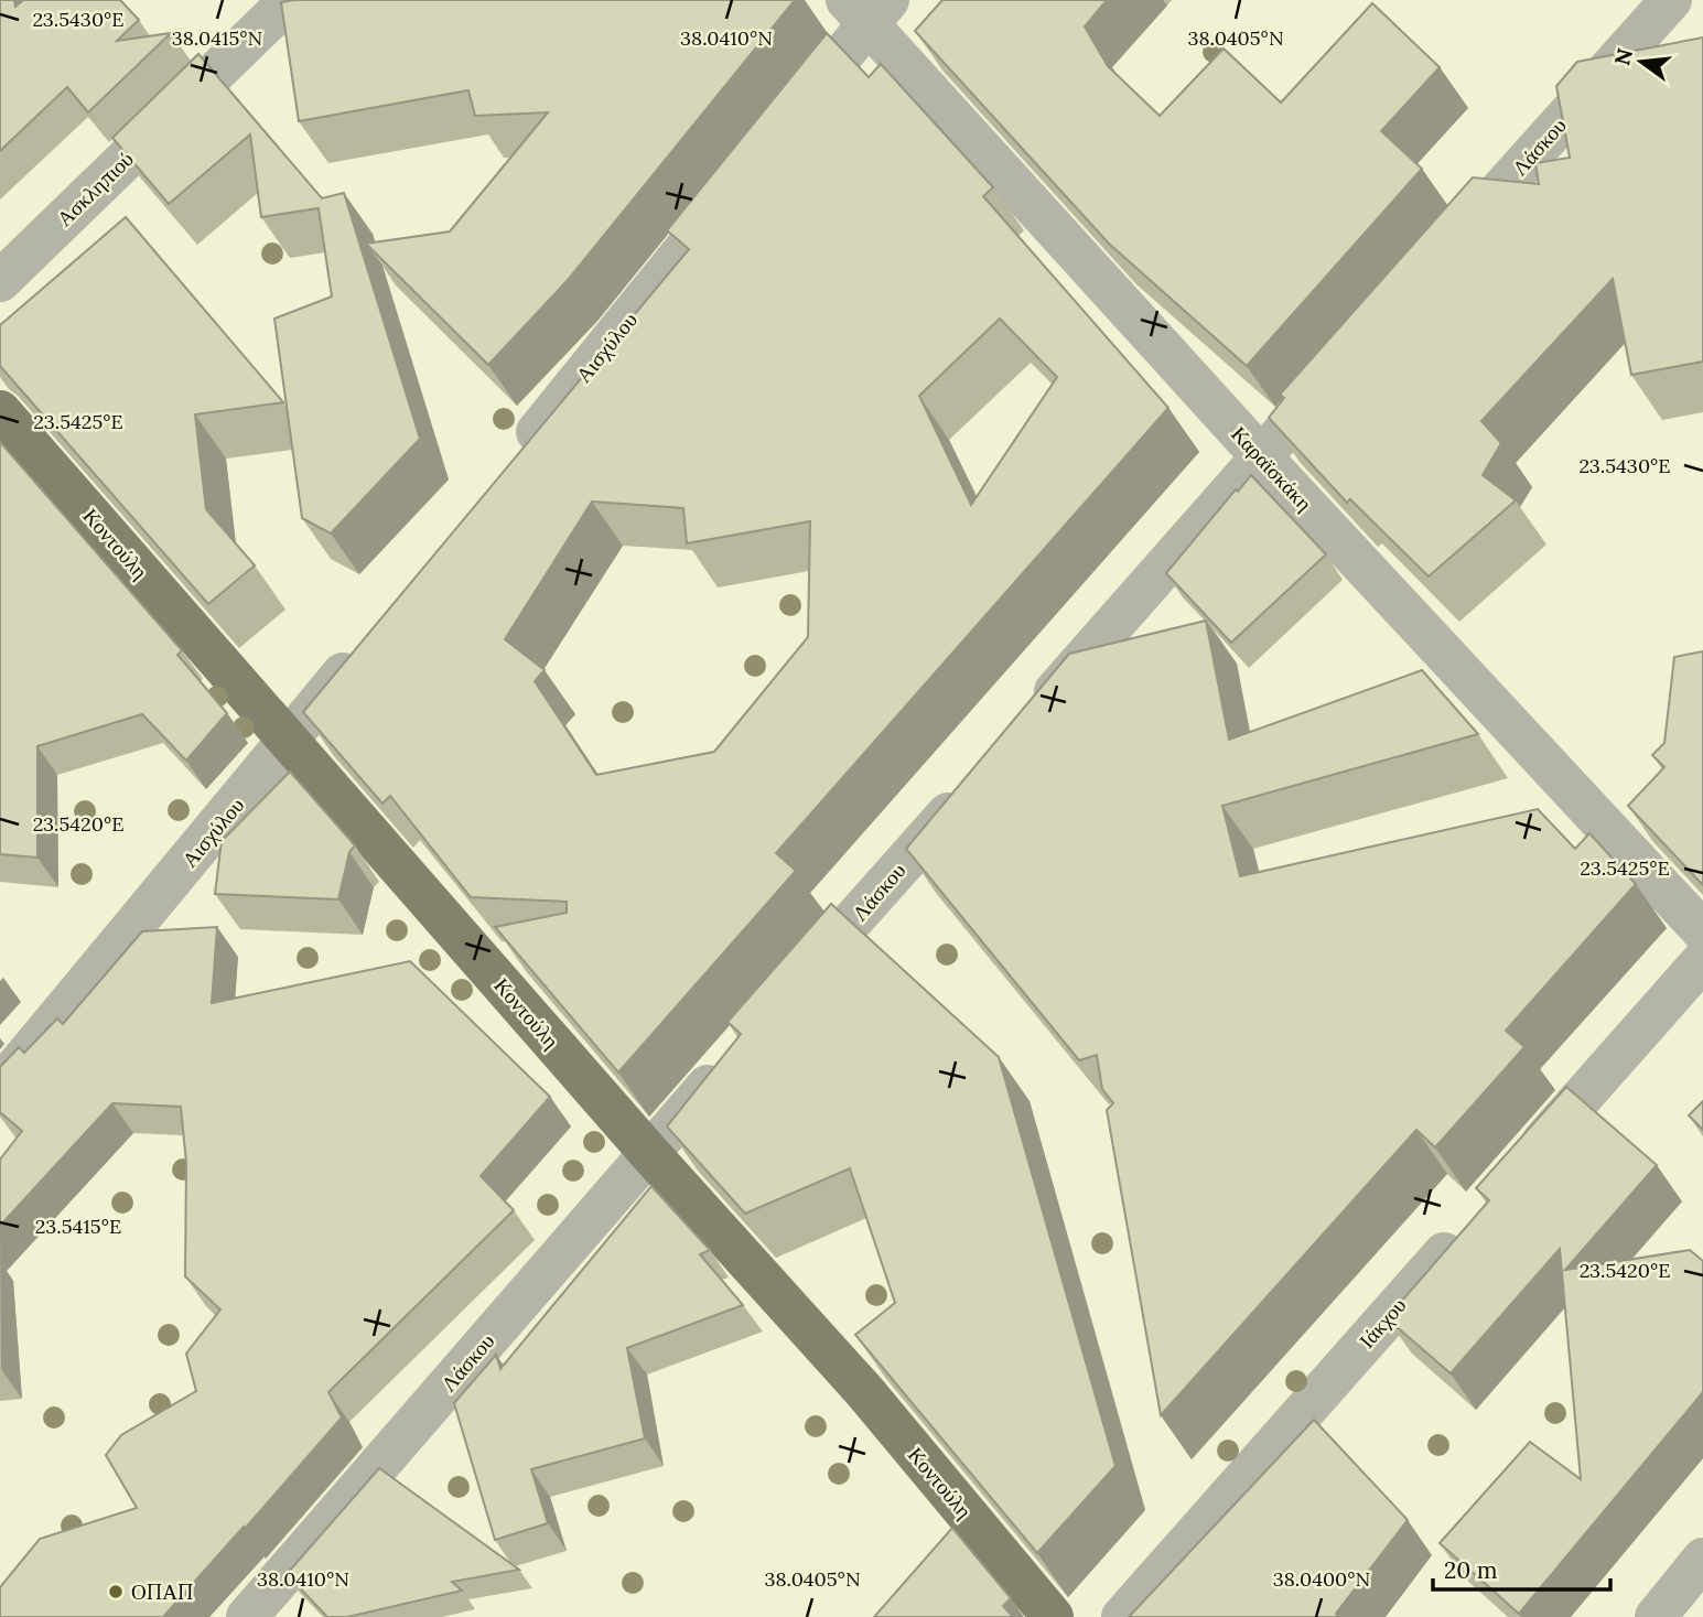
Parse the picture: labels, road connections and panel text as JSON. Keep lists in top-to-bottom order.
{
  "streets": {
    "main road": ["Κοντούλη"],
    "street": [
      "Λάσκου",
      "Ασκληπιού",
      "Αισχύλου",
      "Καραϊσκάκη",
      "Ιάκχου"
    ]
  },
  "crossings": [
    ["Λάσκου", "Κοντούλη"],
    ["Αισχύλου", "Κοντούλη"]
  ],
  "places": ["ΟΠΑΠ"],
  "scale_bar": "20 m",
  "north": "left",
  "coordinates": [
    "23.5430°E",
    "38.0410°N",
    "38.0405°N",
    "38.0415°N",
    "23.5425°E",
    "23.5420°E",
    "23.5415°E",
    "38.0400°N"
  ]
}
